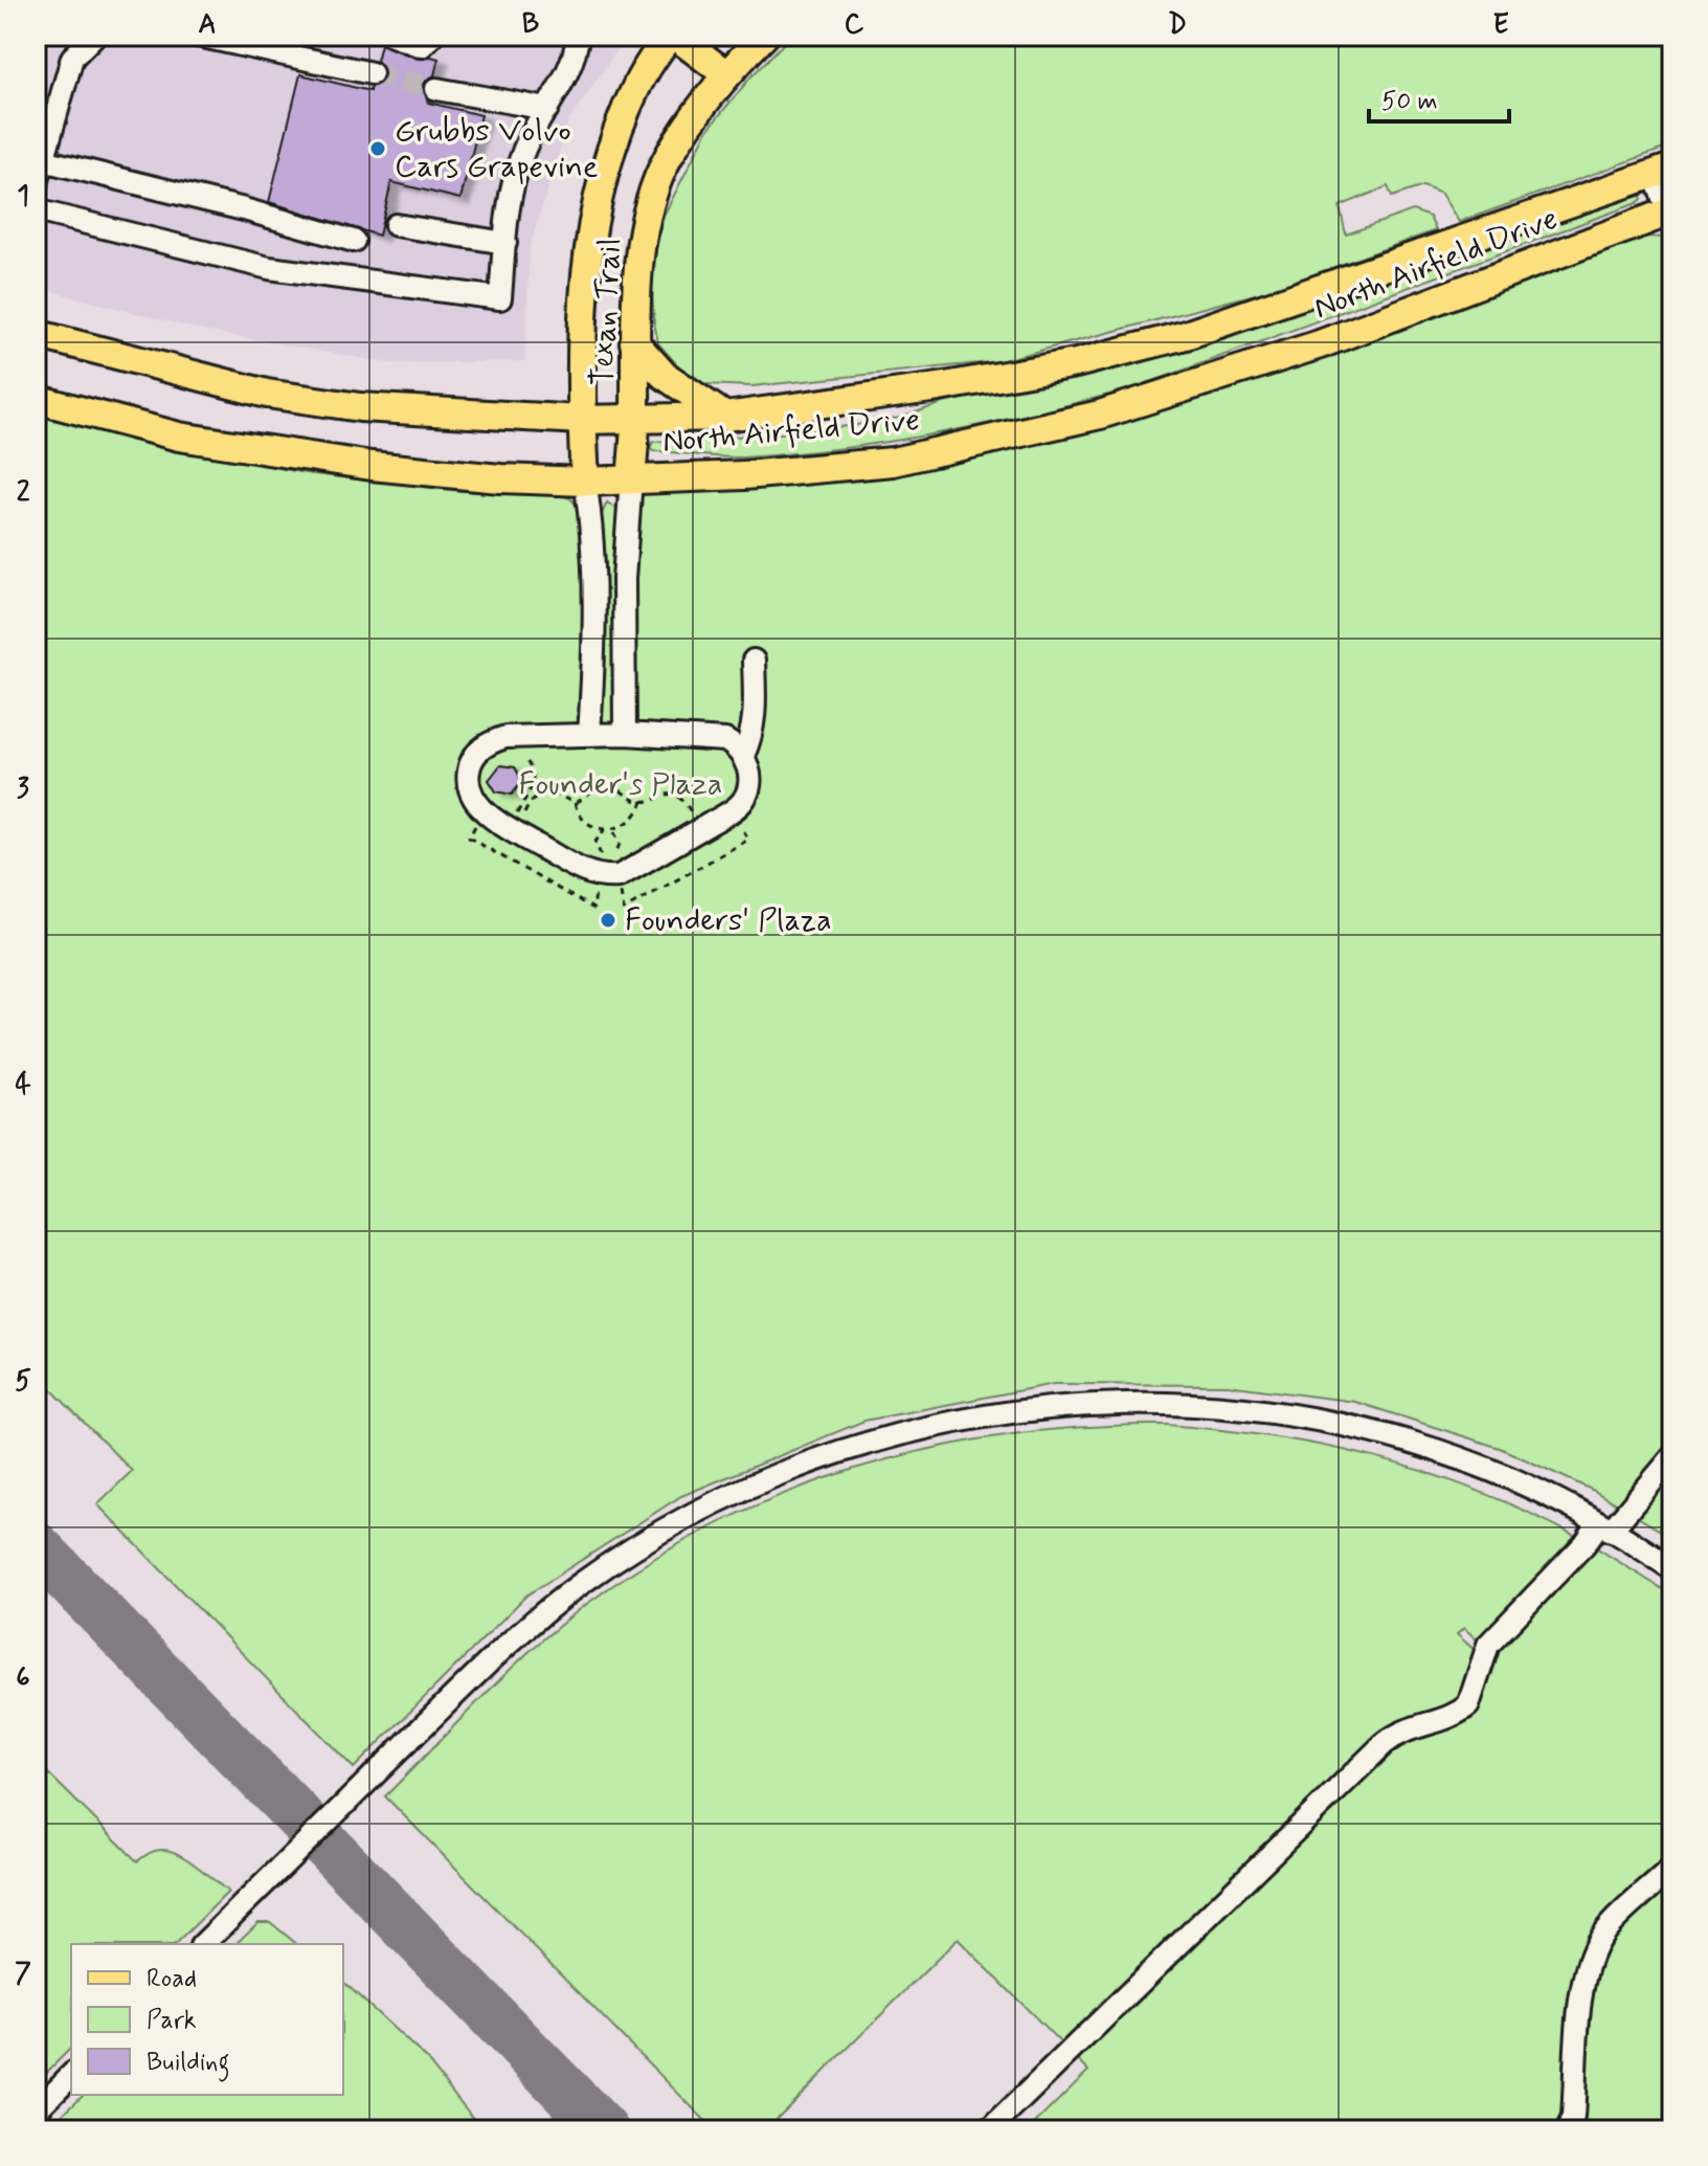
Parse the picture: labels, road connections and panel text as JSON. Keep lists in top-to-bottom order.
{
  "streets": {
    "main road": ["North Airfield Drive", "Texan Trail"]
  },
  "crossings": [
    ["North Airfield Drive", "Texan Trail"]
  ],
  "parks": ["Founder's Plaza"],
  "places": ["Grubbs Volvo Cars Grapevine", "Founders' Plaza"],
  "legend": ["Road", "Park", "Building"],
  "scale_bar": "50 m",
  "grid": {
    "columns": [
      "A",
      "B",
      "C",
      "D",
      "E"
    ],
    "rows": [
      "1",
      "2",
      "3",
      "4",
      "5",
      "6",
      "7"
    ]
  }
}
